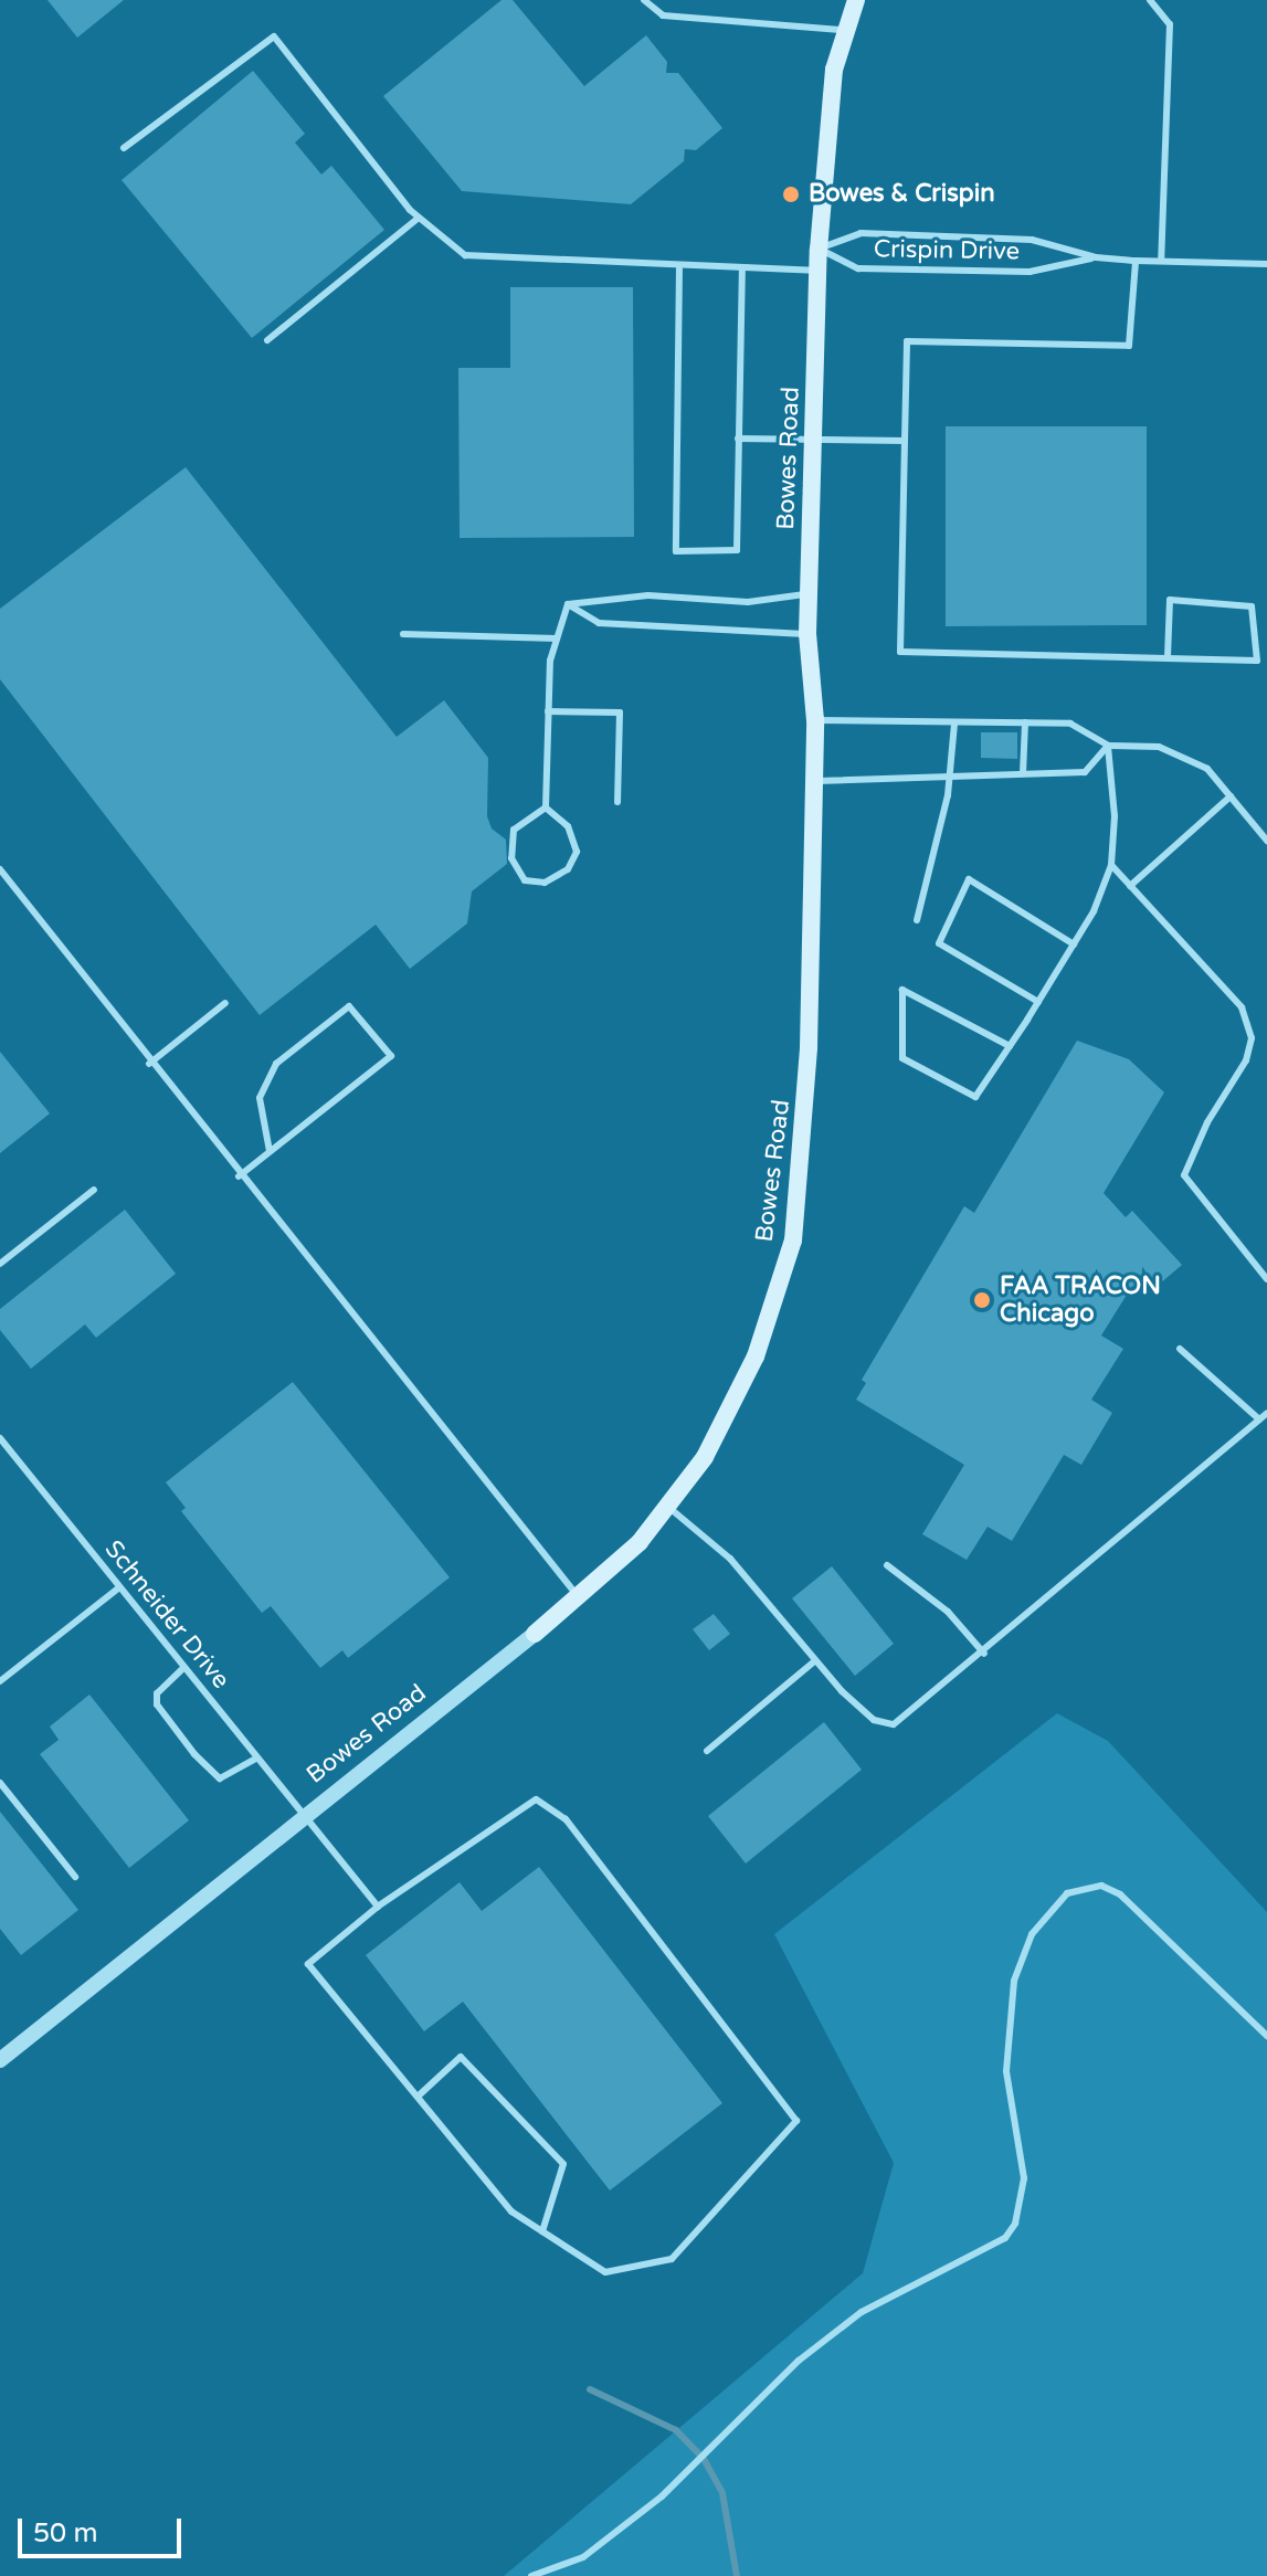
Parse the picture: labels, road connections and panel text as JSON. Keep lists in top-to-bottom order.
{
  "streets": {
    "main road": ["Bowes Road"],
    "lane": ["Crispin Drive", "Schneider Drive"]
  },
  "crossings": [
    ["Crispin Drive", "Bowes Road"],
    ["Bowes Road", "Schneider Drive"]
  ],
  "places": ["Bowes & Crispin", "FAA TRACON Chicago"],
  "scale_bar": "50 m"
}
